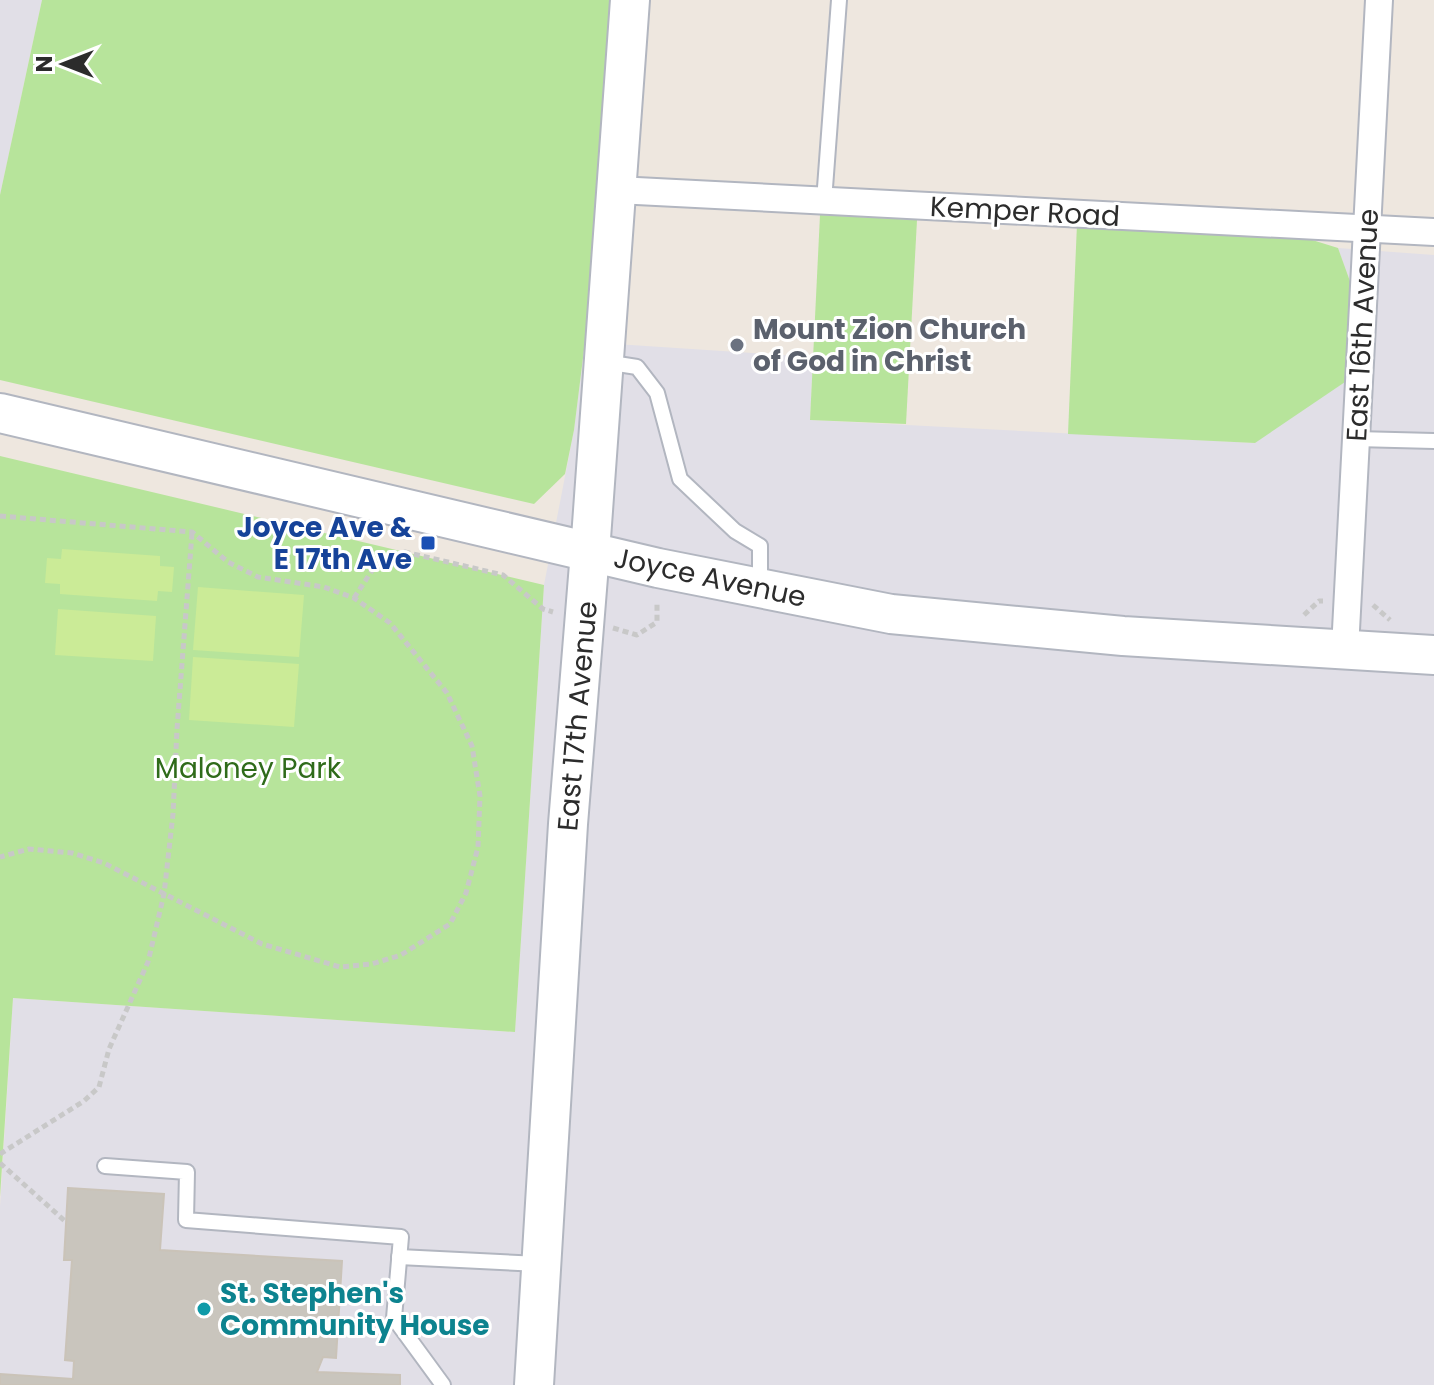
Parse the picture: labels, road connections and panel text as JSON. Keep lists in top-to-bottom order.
{
  "streets": {
    "street": [
      "Kemper Road",
      "East 16th Avenue",
      "Joyce Avenue",
      "East 17th Avenue"
    ]
  },
  "crossings": [
    ["Kemper Road", "East 16th Avenue"],
    ["Kemper Road", "East 17th Avenue"],
    ["East 16th Avenue", "Joyce Avenue"],
    ["Joyce Avenue", "East 17th Avenue"]
  ],
  "parks": ["Maloney Park"],
  "places": {
    "other": ["Mount Zion Church of God in Christ", "St. Stephen's Community House"],
    "transit": ["Joyce Ave & E 17th Ave"]
  },
  "north": "left"
}
